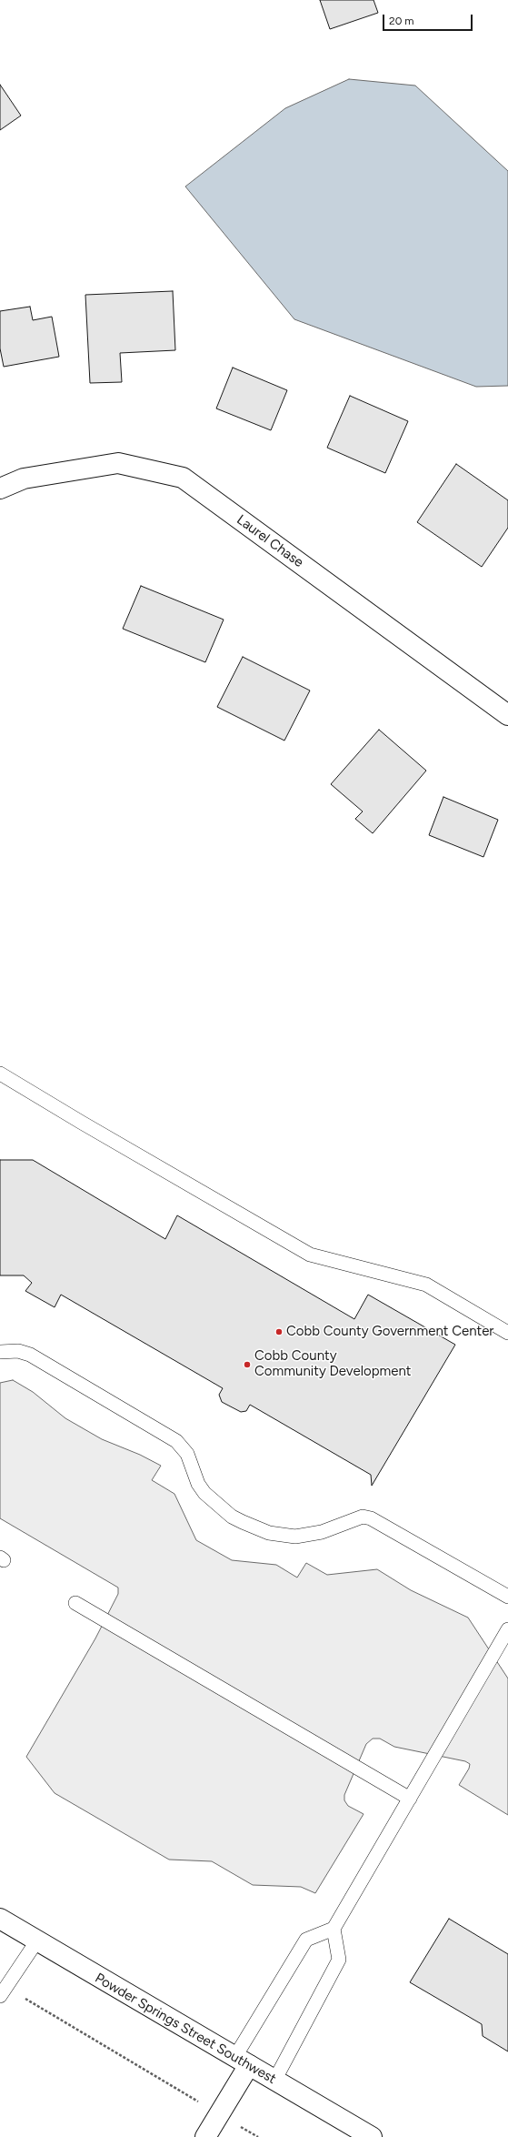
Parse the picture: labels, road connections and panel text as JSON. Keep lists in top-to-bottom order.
{
  "streets": {
    "street": ["Laurel Chase", "Powder Springs Street Southwest"]
  },
  "places": ["Cobb County Government Center", "Cobb County Community Development"],
  "scale_bar": "20 m"
}
